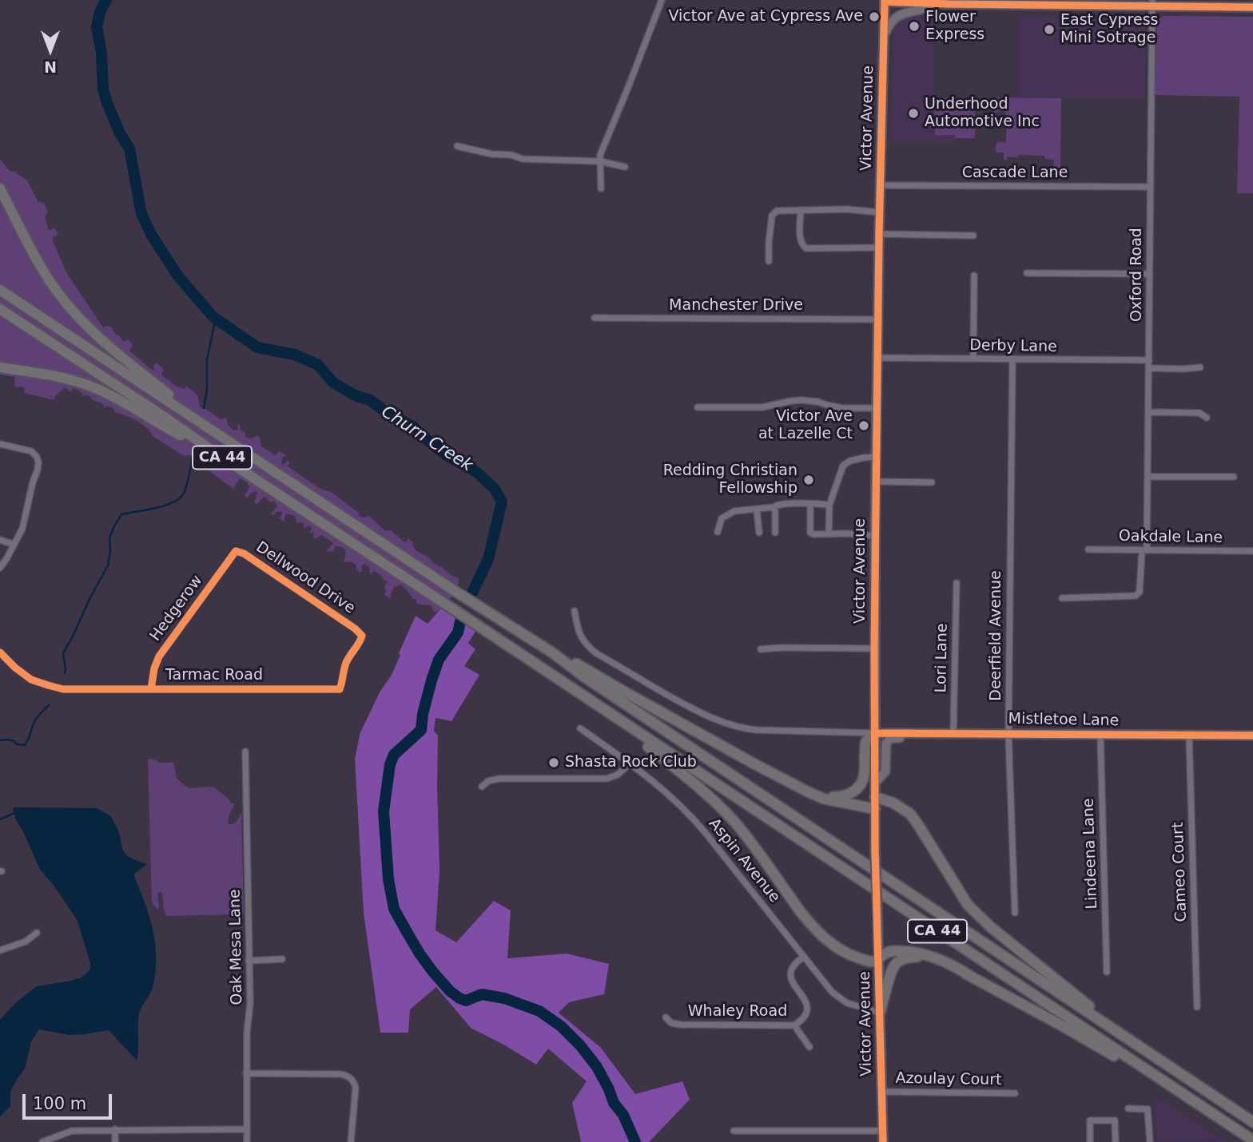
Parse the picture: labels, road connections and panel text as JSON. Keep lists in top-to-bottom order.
{
  "streets": {
    "highway": ["CA 44"],
    "main road": ["Victor Avenue", "Mistletoe Lane"],
    "street": [
      "Cascade Lane",
      "Oxford Road",
      "Manchester Drive",
      "Derby Lane",
      "Oakdale Lane",
      "Dellwood Drive",
      "Hedgerow",
      "Deerfield Avenue",
      "Lori Lane",
      "Tarmac Road",
      "Lindeena Lane",
      "Aspin Avenue",
      "Cameo Court",
      "Oak Mesa Lane",
      "Whaley Road",
      "Azoulay Court"
    ]
  },
  "crossings": [
    ["Victor Avenue", "Cascade Lane"],
    ["Victor Avenue", "Manchester Drive"],
    ["Victor Avenue", "Derby Lane"],
    ["Victor Avenue", "Mistletoe Lane"],
    ["Victor Avenue", "Aspin Avenue"],
    ["Victor Avenue", "Azoulay Court"],
    ["Cascade Lane", "Oxford Road"],
    ["Oxford Road", "Derby Lane"],
    ["Oxford Road", "Oakdale Lane"],
    ["Derby Lane", "Deerfield Avenue"],
    ["Dellwood Drive", "Hedgerow"],
    ["Dellwood Drive", "Tarmac Road"],
    ["Hedgerow", "Tarmac Road"],
    ["Deerfield Avenue", "Mistletoe Lane"],
    ["Lori Lane", "Mistletoe Lane"],
    ["Mistletoe Lane", "Lindeena Lane"],
    ["Mistletoe Lane", "Cameo Court"],
    ["Aspin Avenue", "Whaley Road"]
  ],
  "water": ["Churn Creek"],
  "places": [
    "Victor Ave at Cypress Ave",
    "Flower Express",
    "East Cypress Mini Sotrage",
    "Underhood Automotive Inc",
    "Victor Ave at Lazelle Ct",
    "Redding Christian Fellowship",
    "Shasta Rock Club"
  ],
  "scale_bar": "100 m",
  "north": "bottom"
}
